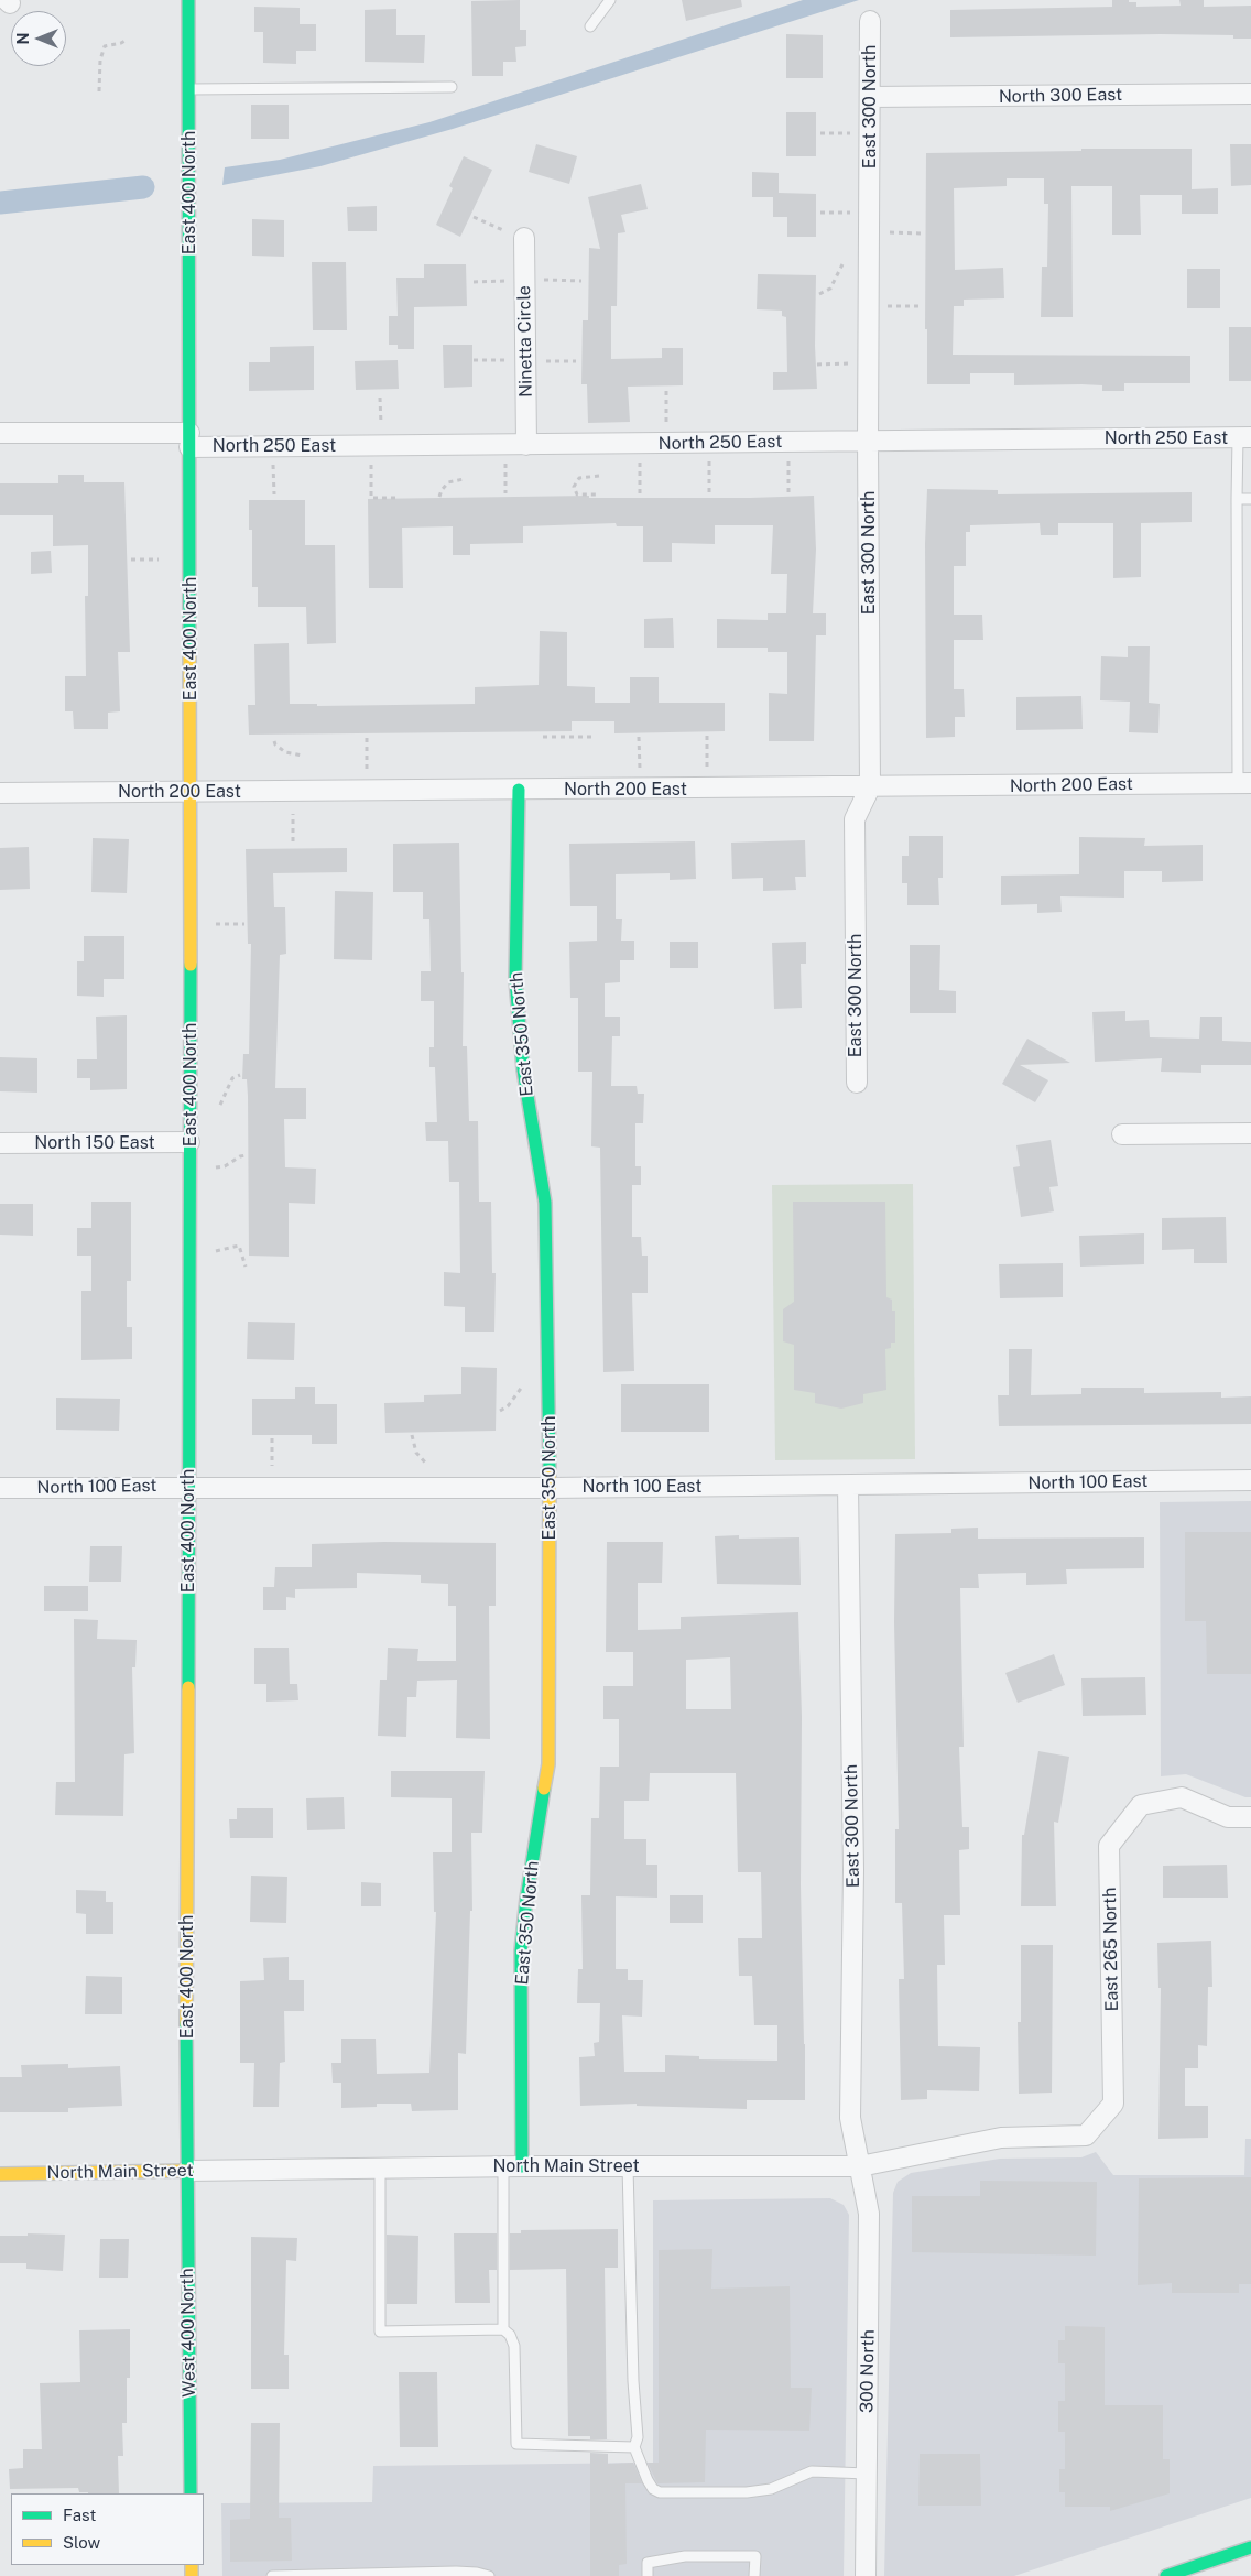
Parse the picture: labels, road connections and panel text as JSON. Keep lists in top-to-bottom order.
{
  "streets": {
    "main road": [
      "East 400 North",
      "East 350 North",
      "North Main Street",
      "West 400 North"
    ],
    "street": [
      "North 300 East",
      "East 300 North",
      "Ninetta Circle",
      "North 250 East",
      "North 200 East",
      "North 150 East",
      "North 100 East",
      "East 265 North",
      "300 North"
    ]
  },
  "crossings": [
    ["North 300 East", "East 300 North"],
    ["East 300 North", "North 250 East"],
    ["East 300 North", "North 200 East"],
    ["East 300 North", "North 100 East"],
    ["East 300 North", "North Main Street"],
    ["East 300 North", "300 North"],
    ["East 400 North", "North 250 East"],
    ["East 400 North", "North 200 East"],
    ["East 400 North", "North 150 East"],
    ["East 400 North", "North 100 East"],
    ["East 400 North", "North Main Street"],
    ["East 400 North", "West 400 North"],
    ["Ninetta Circle", "North 250 East"],
    ["North 200 East", "East 350 North"],
    ["East 350 North", "North 100 East"],
    ["East 350 North", "North Main Street"],
    ["East 265 North", "North Main Street"],
    ["North Main Street", "West 400 North"],
    ["North Main Street", "300 North"]
  ],
  "legend": ["Fast", "Slow"],
  "north": "left"
}
